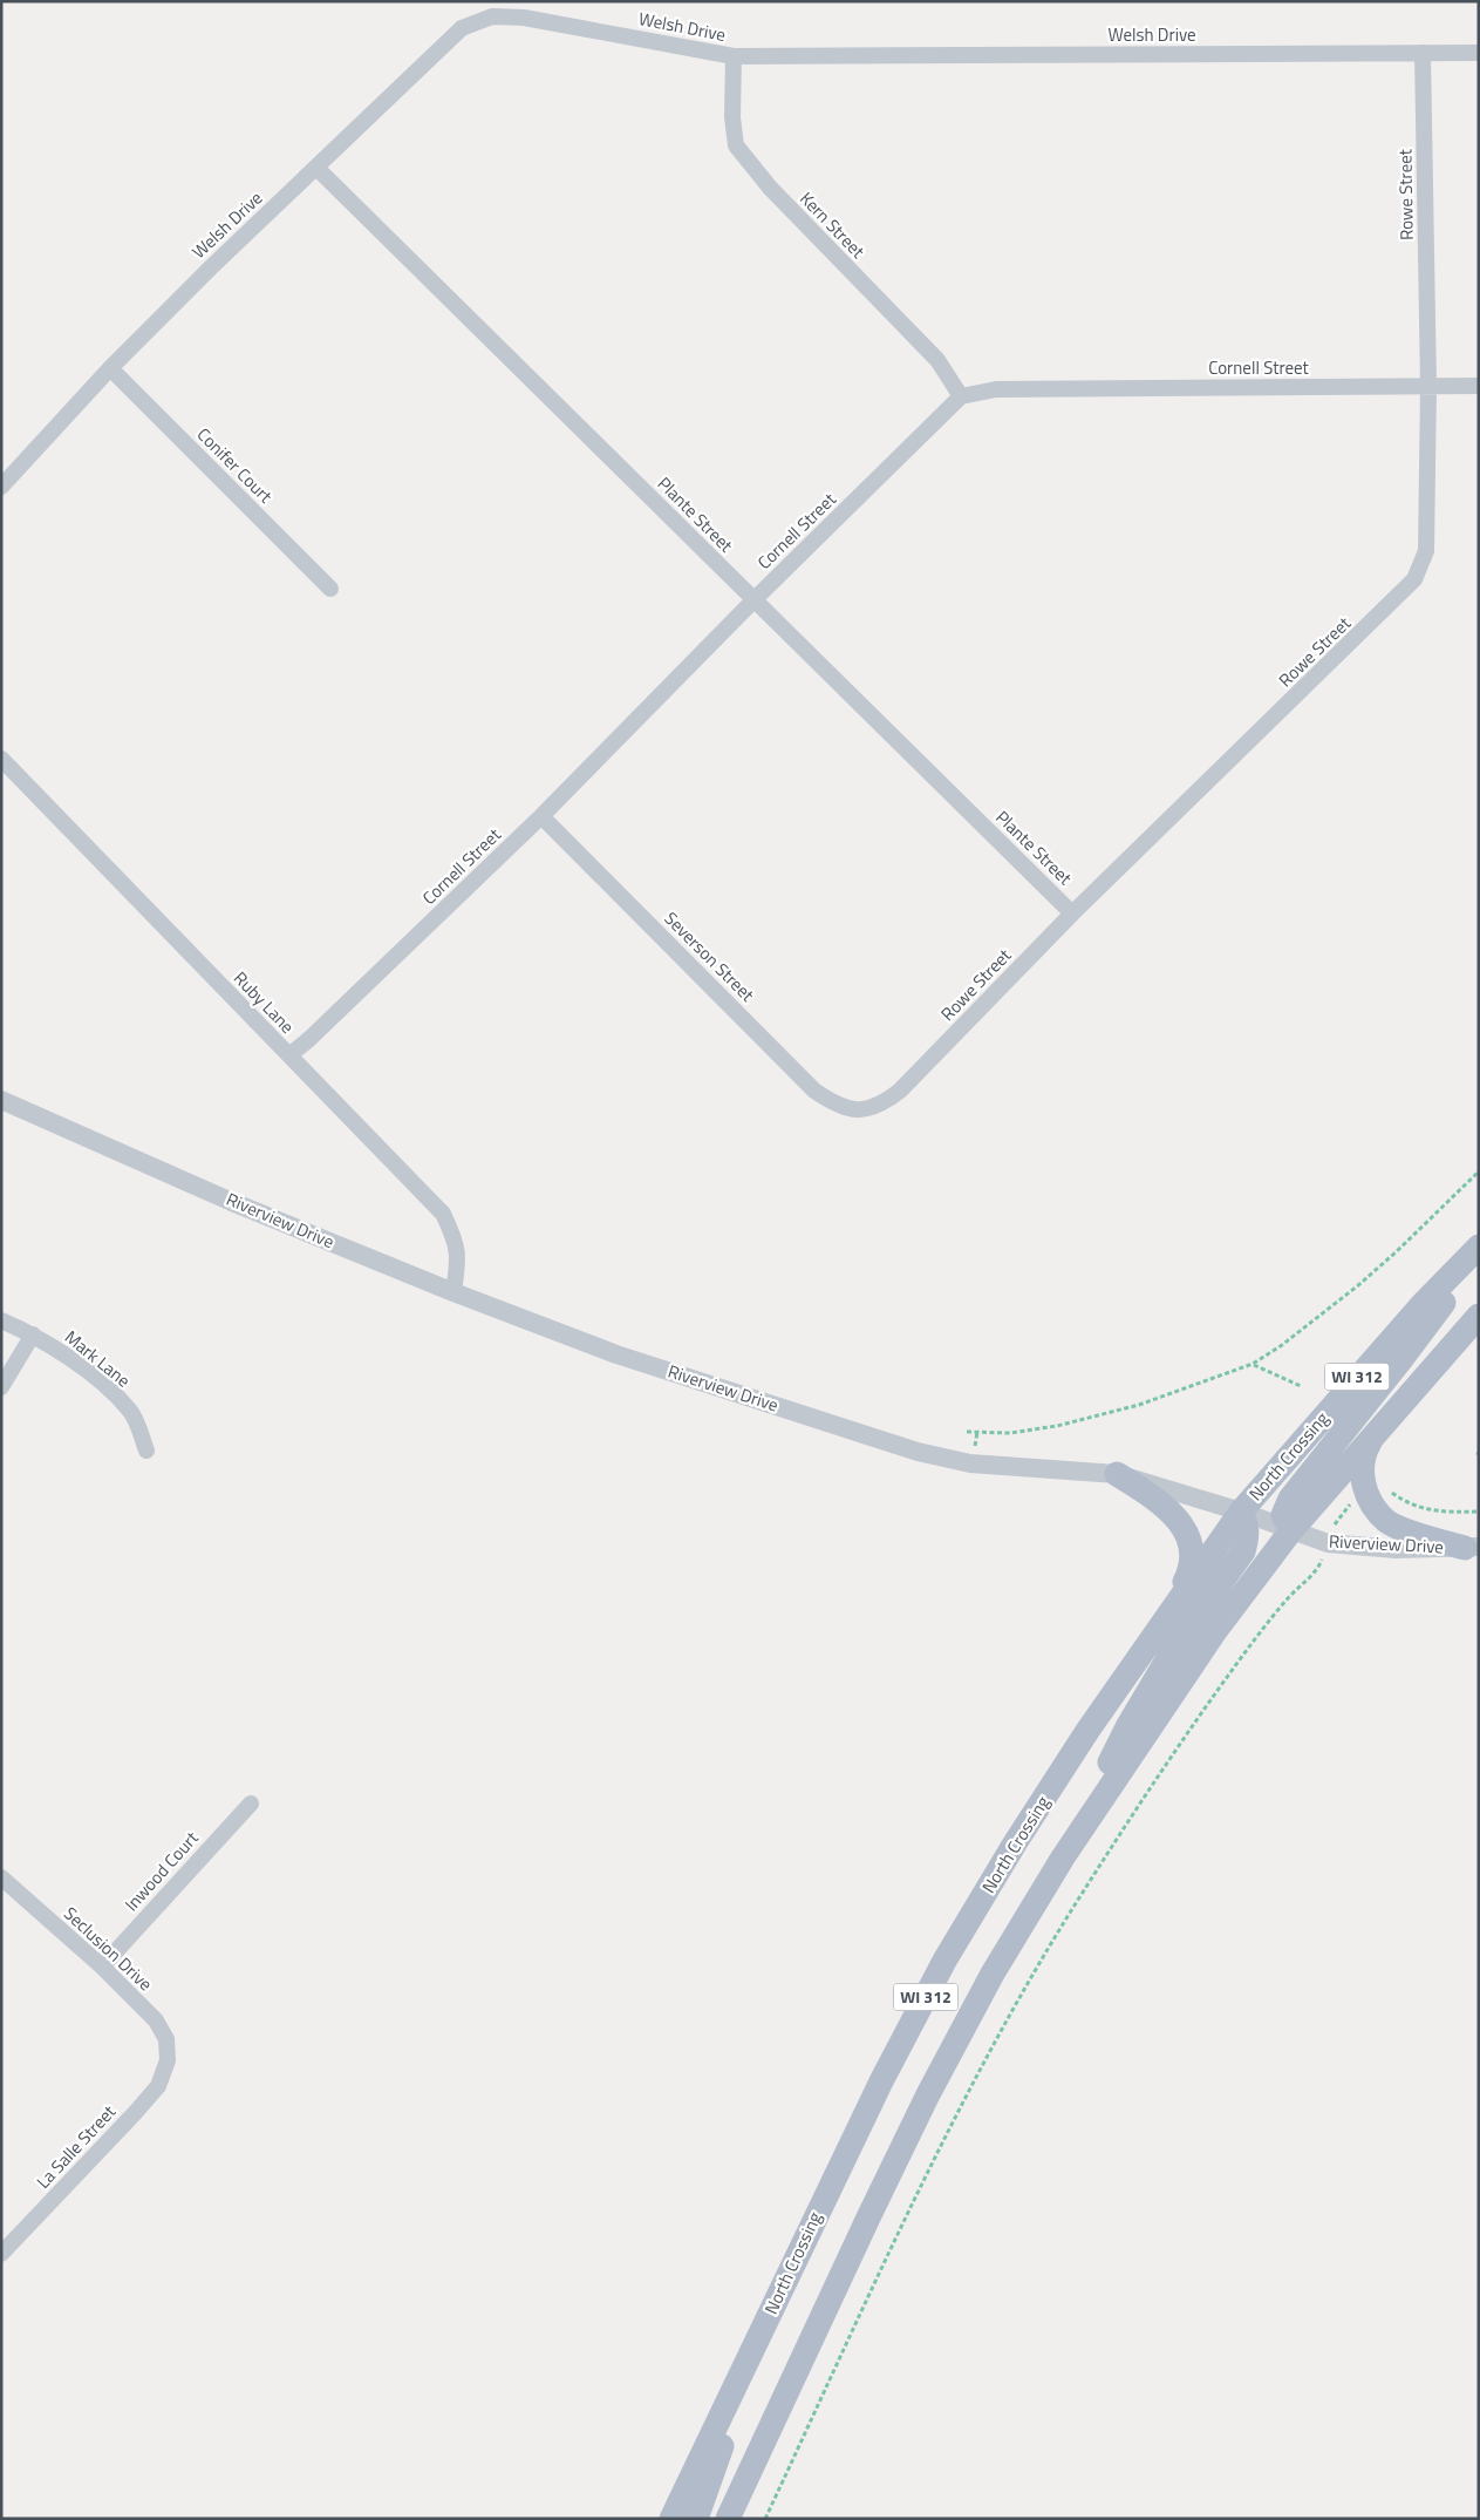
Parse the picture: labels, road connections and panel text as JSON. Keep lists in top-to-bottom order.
{
  "streets": {
    "main road": ["WI 312", "North Crossing"],
    "street": [
      "Welsh Drive",
      "Rowe Street",
      "Kern Street",
      "Cornell Street",
      "Conifer Court",
      "Plante Street",
      "Severson Street",
      "Ruby Lane",
      "Riverview Drive",
      "Mark Lane",
      "Inwood Court",
      "Seclusion Drive",
      "La Salle Street"
    ]
  },
  "crossings": [
    ["Welsh Drive", "Rowe Street"],
    ["Welsh Drive", "Kern Street"],
    ["Welsh Drive", "Conifer Court"],
    ["Welsh Drive", "Plante Street"],
    ["Rowe Street", "Cornell Street"],
    ["Rowe Street", "Plante Street"],
    ["Rowe Street", "Severson Street"],
    ["Kern Street", "Cornell Street"],
    ["Cornell Street", "Plante Street"],
    ["Cornell Street", "Severson Street"],
    ["Cornell Street", "Ruby Lane"],
    ["Ruby Lane", "Riverview Drive"],
    ["Riverview Drive", "WI 312"],
    ["Riverview Drive", "North Crossing"],
    ["Inwood Court", "Seclusion Drive"],
    ["Seclusion Drive", "La Salle Street"]
  ]
}
